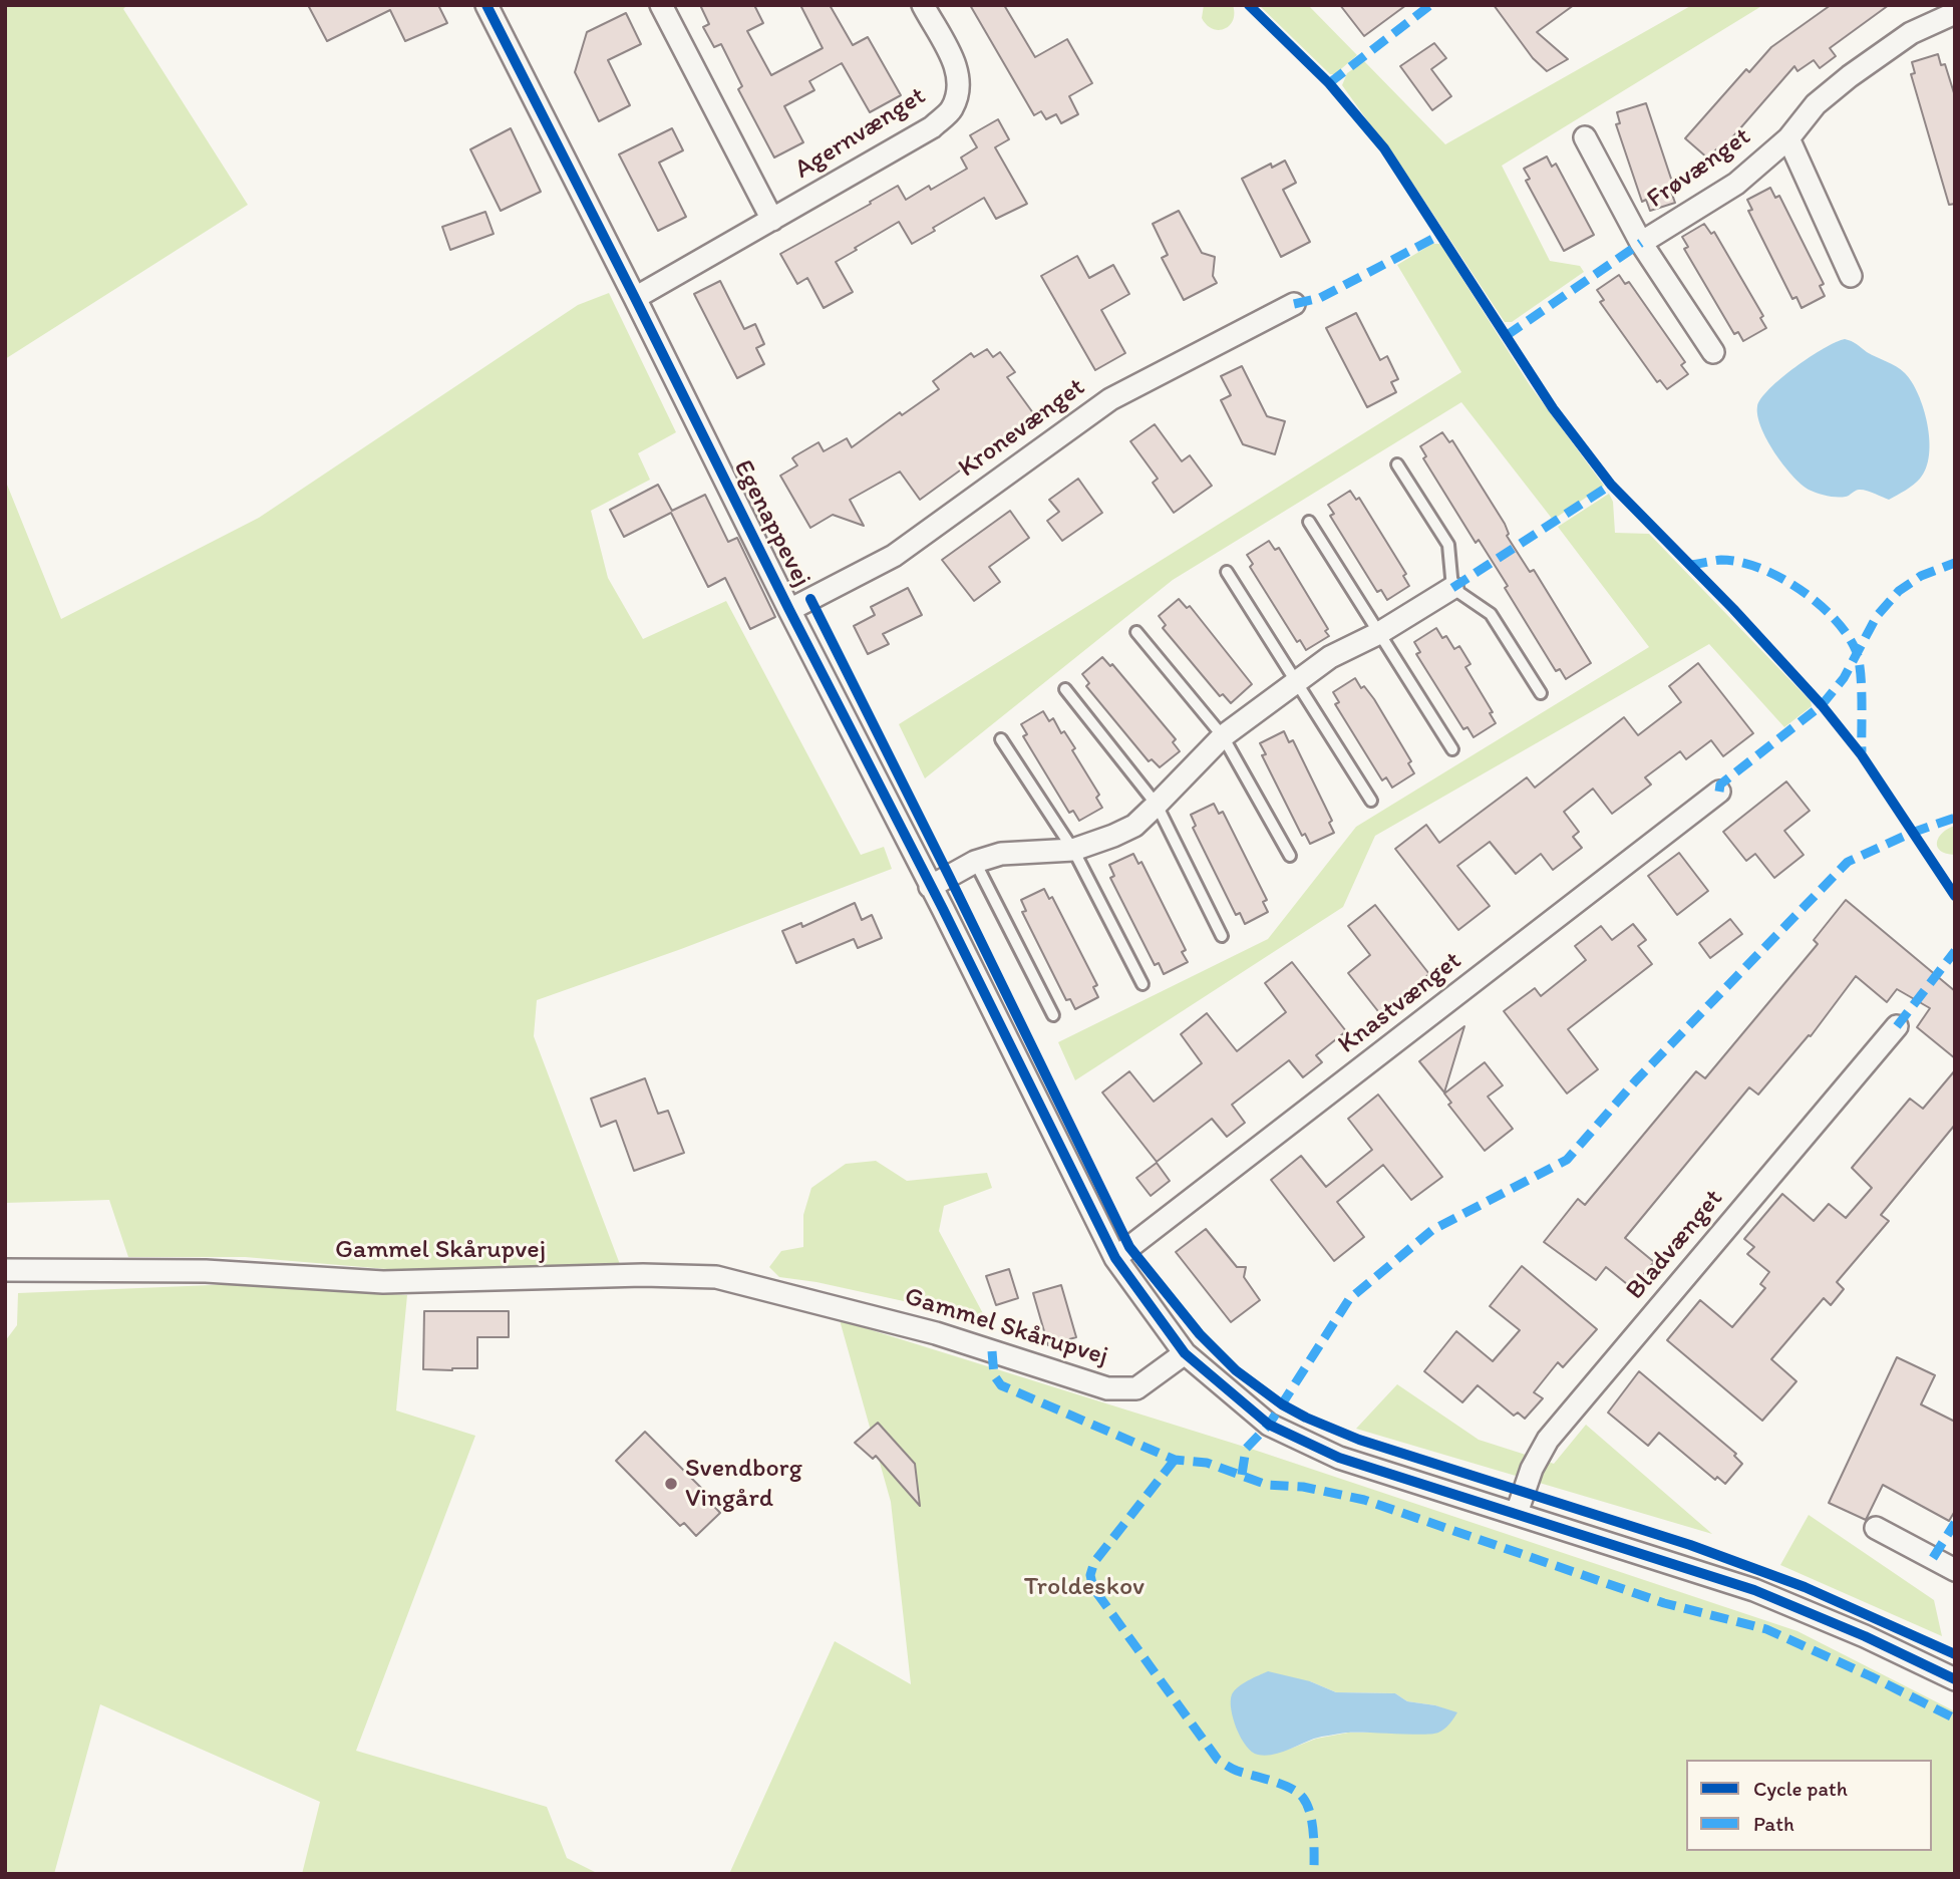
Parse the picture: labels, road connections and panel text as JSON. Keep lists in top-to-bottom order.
{
  "streets": {
    "street": [
      "Agernvænget",
      "Frøvænget",
      "Kronevænget",
      "Egenappevej",
      "Knastvænget",
      "Bladvænget",
      "Gammel Skårupvej"
    ]
  },
  "crossings": [
    ["Agernvænget", "Egenappevej"],
    ["Kronevænget", "Egenappevej"],
    ["Egenappevej", "Knastvænget"],
    ["Egenappevej", "Gammel Skårupvej"]
  ],
  "parks": ["Troldeskov"],
  "places": ["Svendborg Vingård"],
  "legend": ["Cycle path", "Path"]
}
